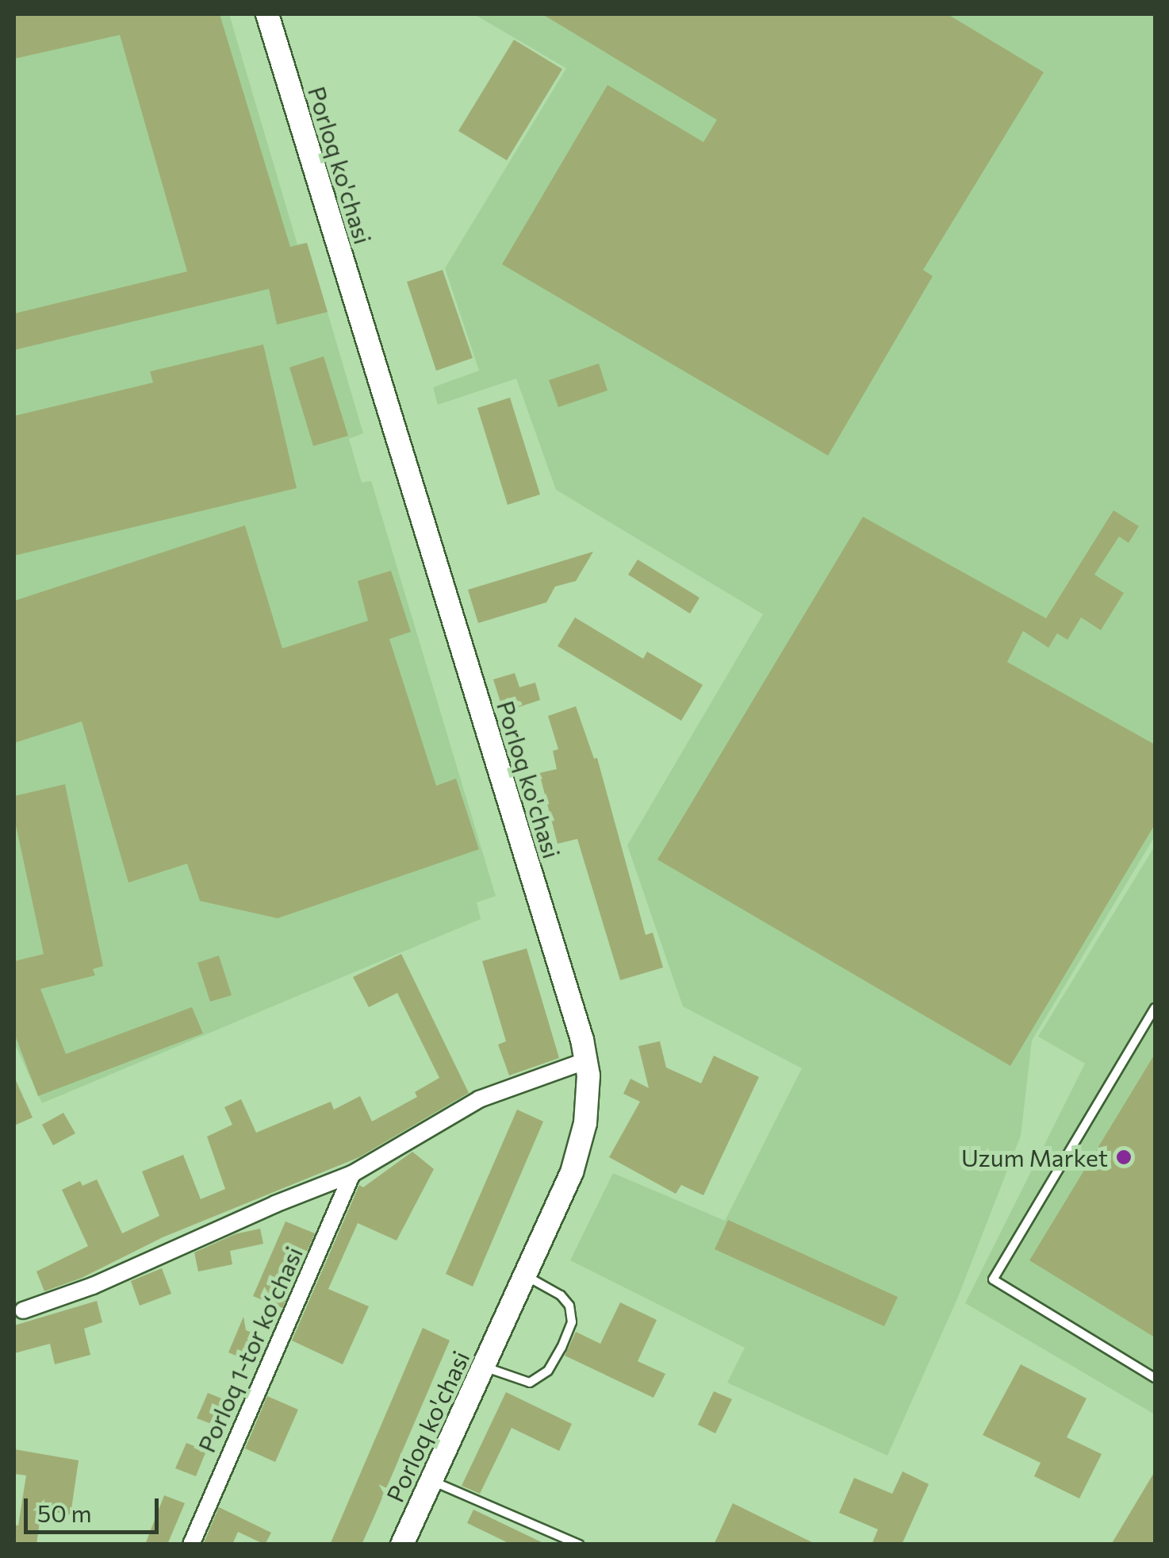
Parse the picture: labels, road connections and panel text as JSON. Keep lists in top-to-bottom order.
{
  "streets": {
    "main road": ["Porloq ko'chasi"],
    "street": ["Porloq 1-tor koʻchasi"]
  },
  "places": ["Uzum Market"],
  "scale_bar": "50 m"
}
